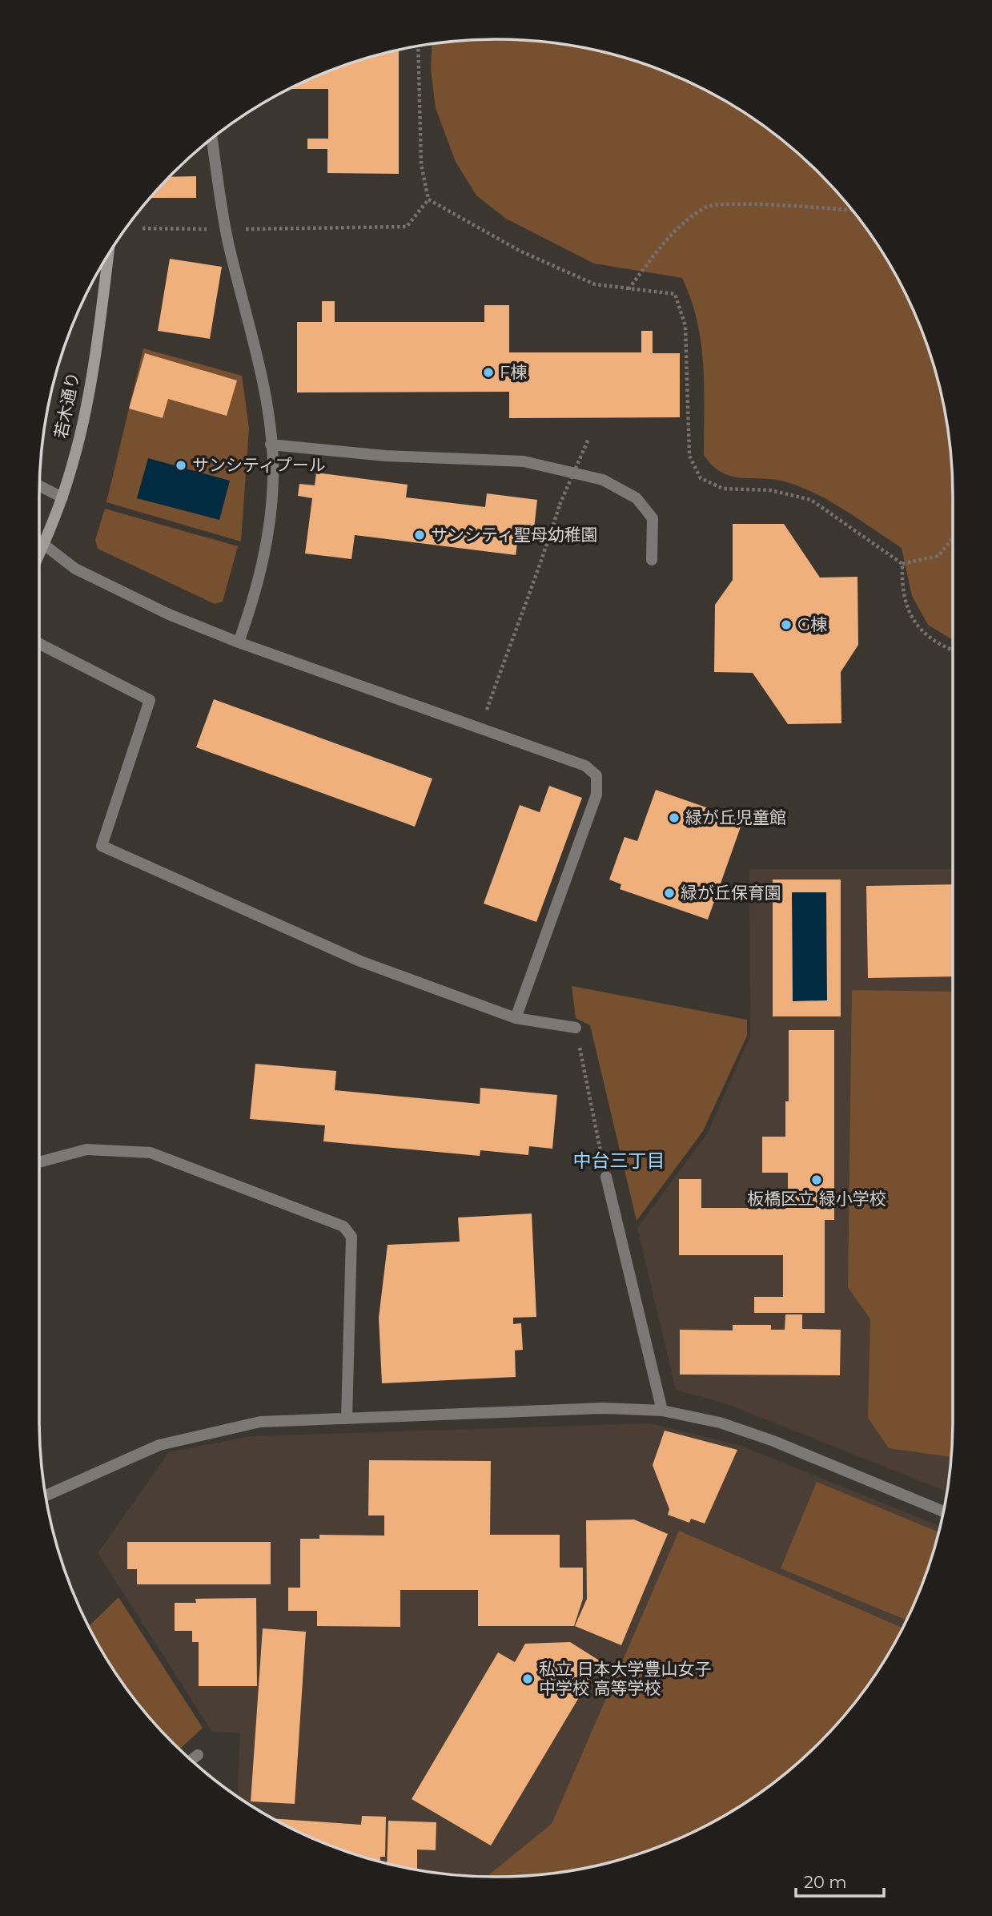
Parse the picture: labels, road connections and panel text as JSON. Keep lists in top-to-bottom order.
{
  "streets": {
    "street": ["若木通り"]
  },
  "districts": ["中台三丁目"],
  "places": [
    "F棟",
    "サンシティプール",
    "サンシティ聖母幼稚園",
    "G棟",
    "緑が丘児童館",
    "緑が丘保育園",
    "板橋区立 緑小学校",
    "私立 日本大学豊山女子 中学校 高等学校"
  ],
  "scale_bar": "20 m"
}
